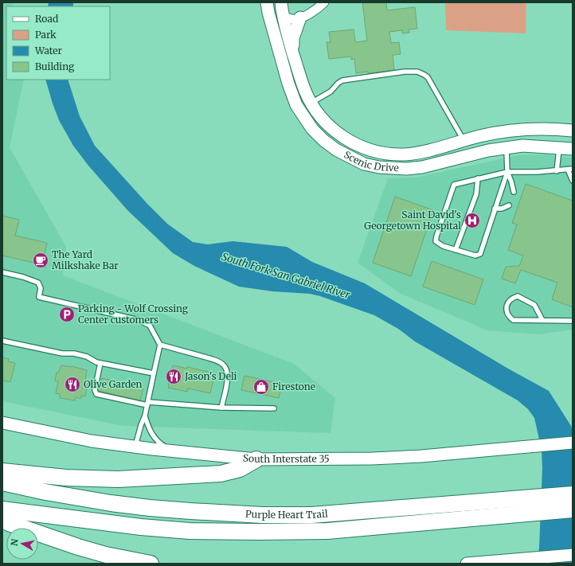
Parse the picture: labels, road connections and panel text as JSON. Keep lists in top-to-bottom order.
{
  "streets": {
    "highway": ["Purple Heart Trail"],
    "street": ["Scenic Drive", "South Interstate 35"]
  },
  "water": ["South Fork San Gabriel River"],
  "places": {
    "hospital": ["Saint David's Georgetown Hospital"],
    "cafe": ["The Yard Milkshake Bar"],
    "parking": ["Parking - Wolf Crossing Center customers"],
    "restaurant": ["Jason's Deli", "Olive Garden"],
    "shop": ["Firestone"]
  },
  "legend": [
    "Road",
    "Park",
    "Water",
    "Building"
  ],
  "north": "left"
}
